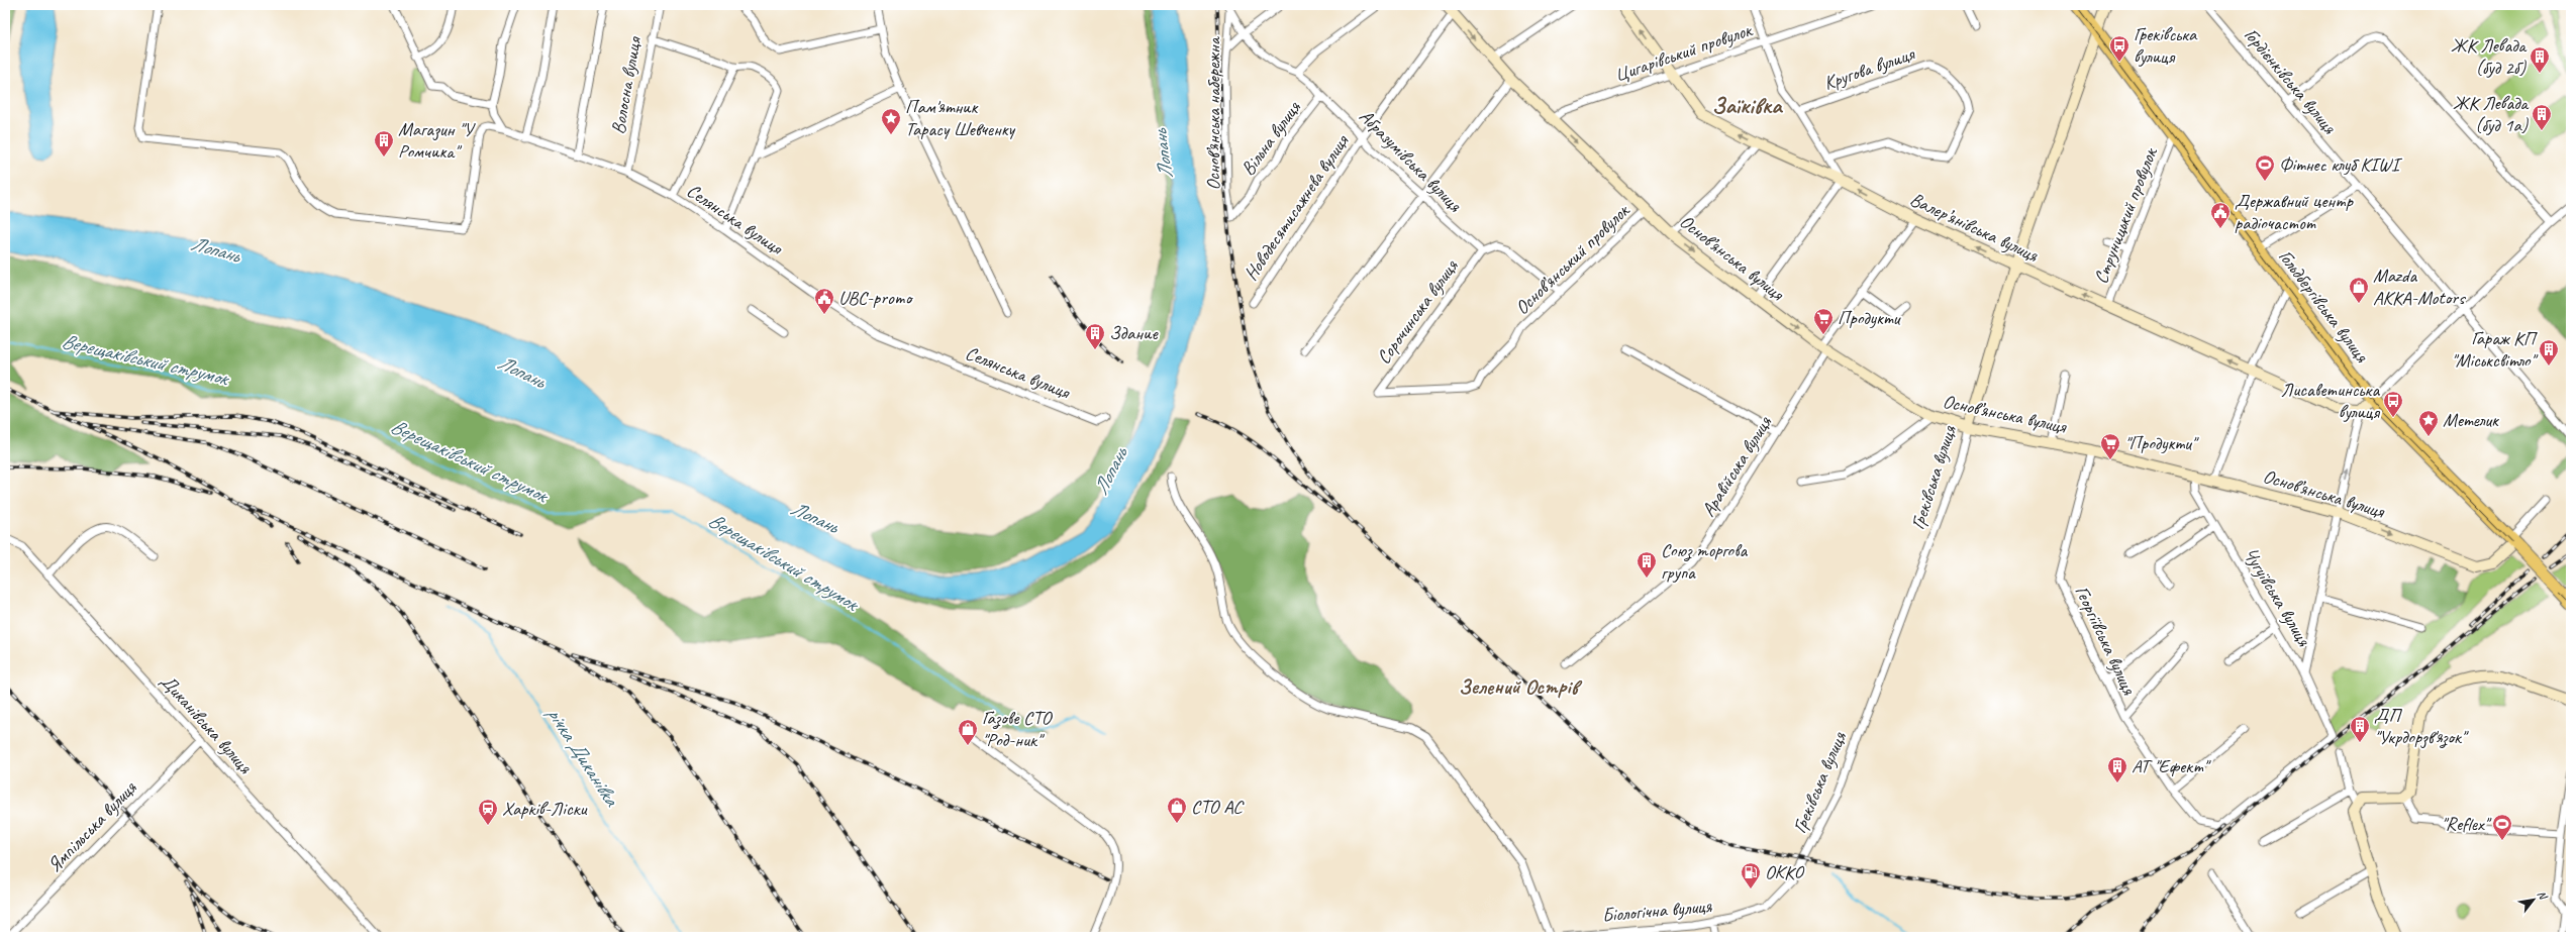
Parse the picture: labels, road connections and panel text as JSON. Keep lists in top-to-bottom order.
{
  "streets": {
    "main road": ["Гольдбергівська вулиця"],
    "street": [
      "Цигарівський провулок",
      "Кругова вулиця",
      "Гордієнківська вулиця",
      "Волосна вулиця",
      "Основ’янська набережна",
      "Вільна вулиця",
      "Абразумівська вулиця",
      "Новодесятисажнева вулиця",
      "Струницький провулок",
      "Селянська вулиця",
      "Валер’янівська вулиця",
      "Основ’янська вулиця",
      "Основ’янський провулок",
      "Сорочинська вулиця",
      "Аравійська вулиця",
      "Греківська вулиця",
      "Чугуївська вулиця",
      "Георгіївська вулиця",
      "Диканівська вулиця",
      "Ямпільська вулиця",
      "Біологічна вулиця"
    ]
  },
  "crossings": [
    ["Цигарівський провулок", "Валер’янівська вулиця"],
    ["Цигарівський провулок", "Основ’янська вулиця"],
    ["Волосна вулиця", "Селянська вулиця"],
    ["Основ’янська набережна", "Вільна вулиця"],
    ["Основ’янська набережна", "Абразумівська вулиця"],
    ["Вільна вулиця", "Абразумівська вулиця"],
    ["Абразумівська вулиця", "Новодесятисажнева вулиця"],
    ["Абразумівська вулиця", "Сорочинська вулиця"],
    ["Новодесятисажнева вулиця", "Основ’янська вулиця"],
    ["Струницький провулок", "Валер’янівська вулиця"],
    ["Струницький провулок", "Гольдбергівська вулиця"],
    ["Валер’янівська вулиця", "Аравійська вулиця"],
    ["Валер’янівська вулиця", "Греківська вулиця"],
    ["Основ’янська вулиця", "Основ’янський провулок"],
    ["Основ’янська вулиця", "Гольдбергівська вулиця"],
    ["Основ’янська вулиця", "Аравійська вулиця"],
    ["Основ’янська вулиця", "Греківська вулиця"],
    ["Основ’янська вулиця", "Чугуївська вулиця"],
    ["Основ’янська вулиця", "Георгіївська вулиця"],
    ["Основ’янський провулок", "Сорочинська вулиця"],
    ["Гольдбергівська вулиця", "Греківська вулиця"],
    ["Греківська вулиця", "Біологічна вулиця"],
    ["Чугуївська вулиця", "Георгіївська вулиця"],
    ["Диканівська вулиця", "Ямпільська вулиця"]
  ],
  "one_way": ["Валер’янівська вулиця", "Основ’янська вулиця"],
  "districts": ["Заїківка", "Зелений Острів"],
  "water": ["Лопань", "Верещаківський струмок", "річка Диканівка"],
  "places": {
    "bus stop": ["Греківська вулиця", "Лисаветинська вулиця"],
    "building": [
      "ЖК Левада (буд 2б)",
      "ЖК Левада (буд 1а)",
      "Магазин \"У Ромчика\"",
      "Здание",
      "Гараж КП \"Міськсвітло\"",
      "Союз торгова група",
      "ДП \"Укрдорзв'язок\"",
      "АТ \"Ефект\""
    ],
    "place": ["Пам'ятник Тарасу Шевченку", "Метелик"],
    "sports": ["Фітнес клуб KIWI", "\"Reflex\""],
    "public building": ["Державний центр радіочастот", "UBC-promo"],
    "shop": ["Mazda AKKA-Motors", "Газове СТО \"Род-ник\"", "СТО АС"],
    "supermarket": ["Продукти", "\"Продукти\""],
    "station": ["Харків-Ліски"],
    "fuel station": ["ОККО"]
  },
  "north": "top right"
}
